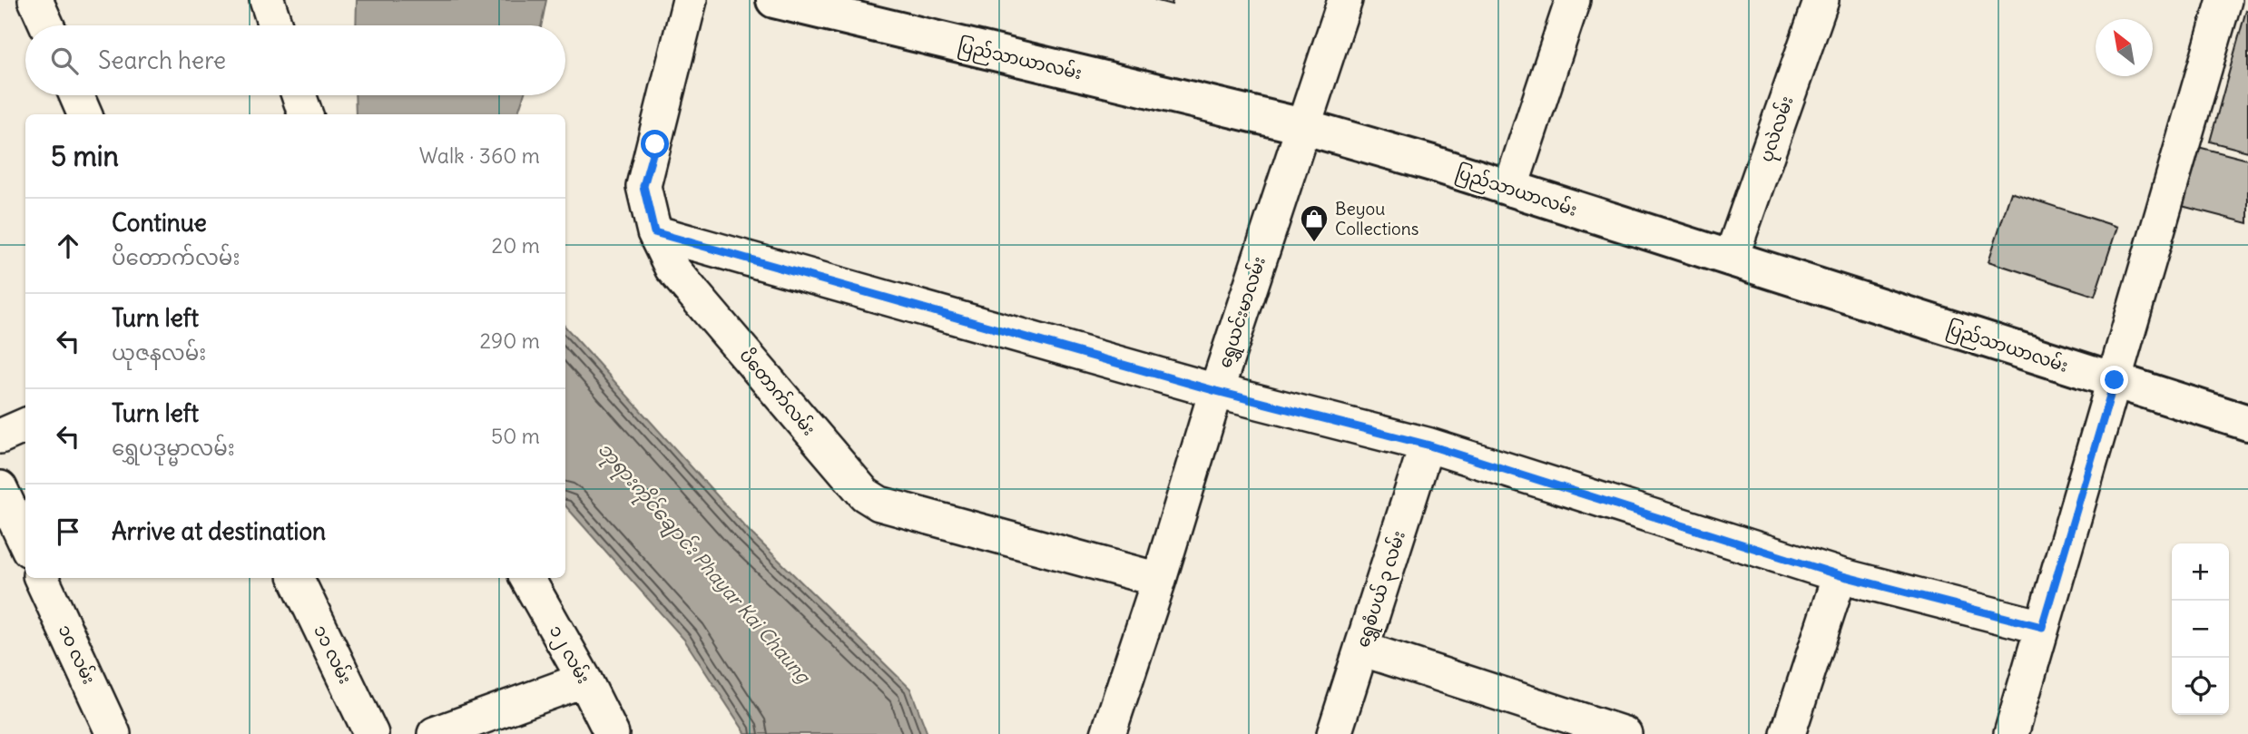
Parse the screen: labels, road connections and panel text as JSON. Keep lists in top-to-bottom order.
{
  "streets": {
    "main road": ["ပြည်သာယာလမ်း"],
    "street": [
      "ပုလဲလမ်း",
      "ရွှေယင်းမာလမ်း",
      "ပိတောက်လမ်း",
      "ရွှေစံပယ် ၃ လမ်း",
      "၁၀ လမ်း",
      "၁၁ လမ်း",
      "၁၂ လမ်း"
    ]
  },
  "crossings": [
    ["ပြည်သာယာလမ်း", "ပုလဲလမ်း"],
    ["ပြည်သာယာလမ်း", "ရွှေယင်းမာလမ်း"],
    ["ရွှေယင်းမာလမ်း", "ပိတောက်လမ်း"]
  ],
  "water": ["ဘုရားကိုင်ချောင်း Phayar Kai Chaung"],
  "places": {
    "shop": ["Beyou Collections"]
  },
  "north": "top left",
  "page": {
    "search": "Search here",
    "heading": ["5 min", "Walk · 360 m"],
    "list": [
      ["Continue", "ပိတောက်လမ်း", "20 m"],
      ["Turn left", "ယုဇနလမ်း", "290 m"],
      ["Turn left", "ရွှေပဒုမ္မာလမ်း", "50 m"],
      "Arrive at destination"
    ],
    "map_buttons": ["+", "−"]
  }
}
